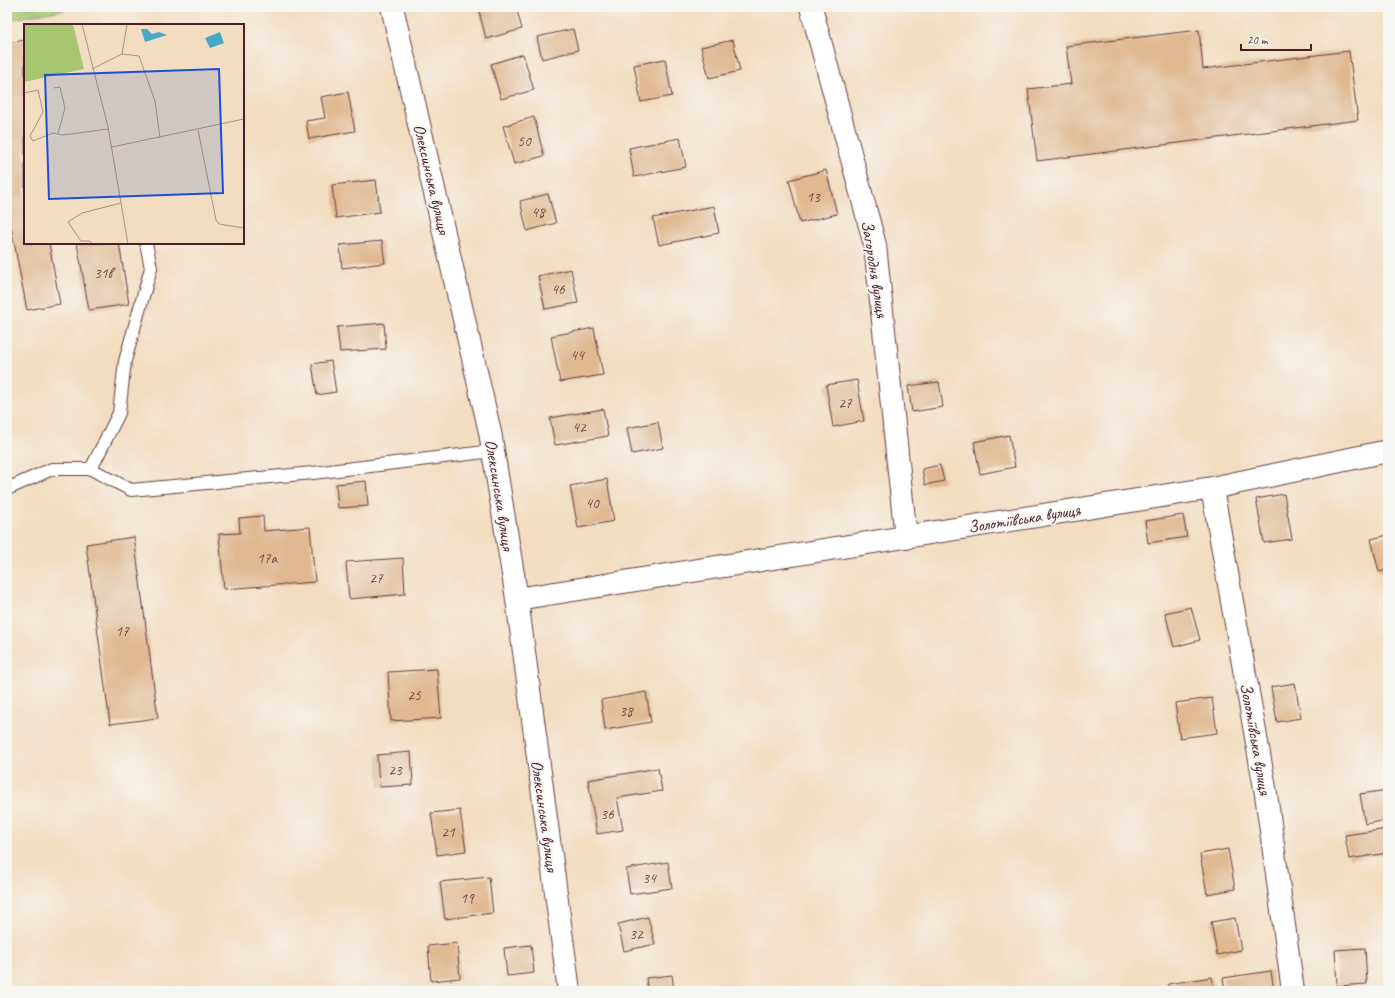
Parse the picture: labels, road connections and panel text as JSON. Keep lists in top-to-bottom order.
{
  "streets": {
    "street": ["Олексинська вулиця", "Загородня вулиця", "Золотіївська вулиця"]
  },
  "crossings": [
    ["Олексинська вулиця", "Золотіївська вулиця"],
    ["Загородня вулиця", "Золотіївська вулиця"]
  ],
  "house_numbers": [
    "50",
    "13",
    "48",
    "31в",
    "46",
    "44",
    "27",
    "42",
    "40",
    "17а",
    "27",
    "17",
    "25",
    "38",
    "23",
    "36",
    "21",
    "34",
    "19",
    "32"
  ],
  "scale_bar": "20 m"
}
